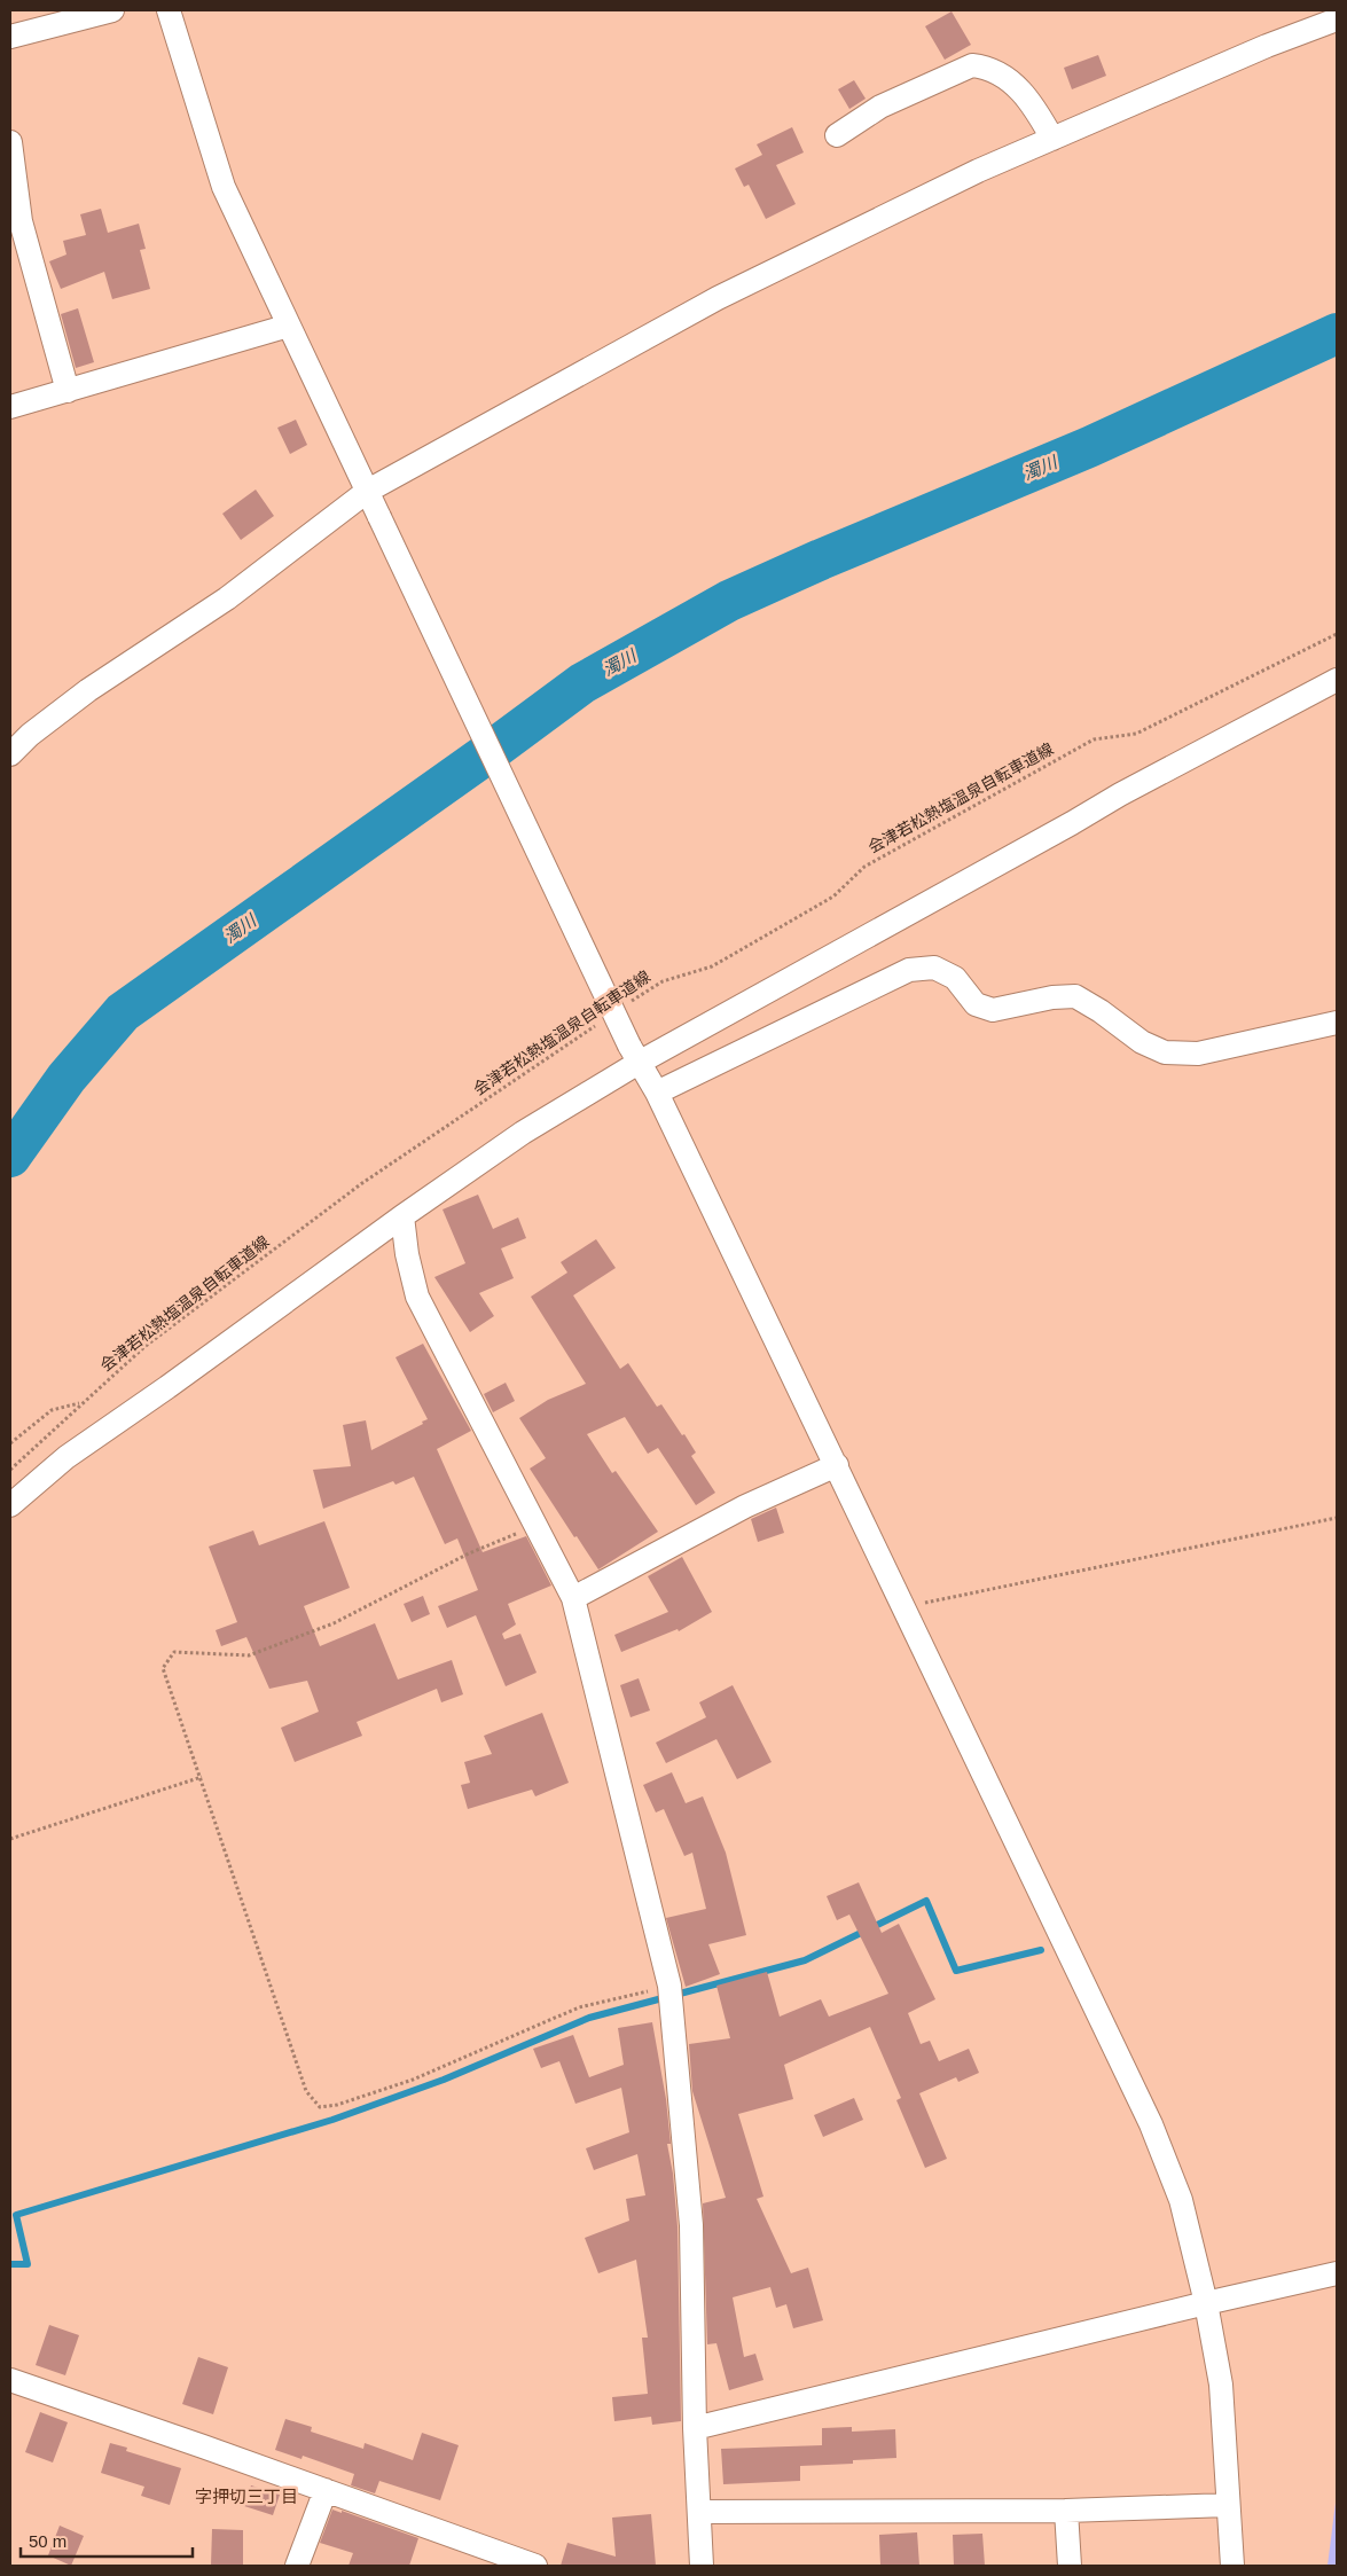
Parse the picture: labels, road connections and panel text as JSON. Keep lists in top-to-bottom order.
{
  "streets": {
    "path": ["会津若松熱塩温泉自転車道線"]
  },
  "districts": ["字押切三丁目"],
  "water": ["濁川"],
  "scale_bar": "50 m"
}
